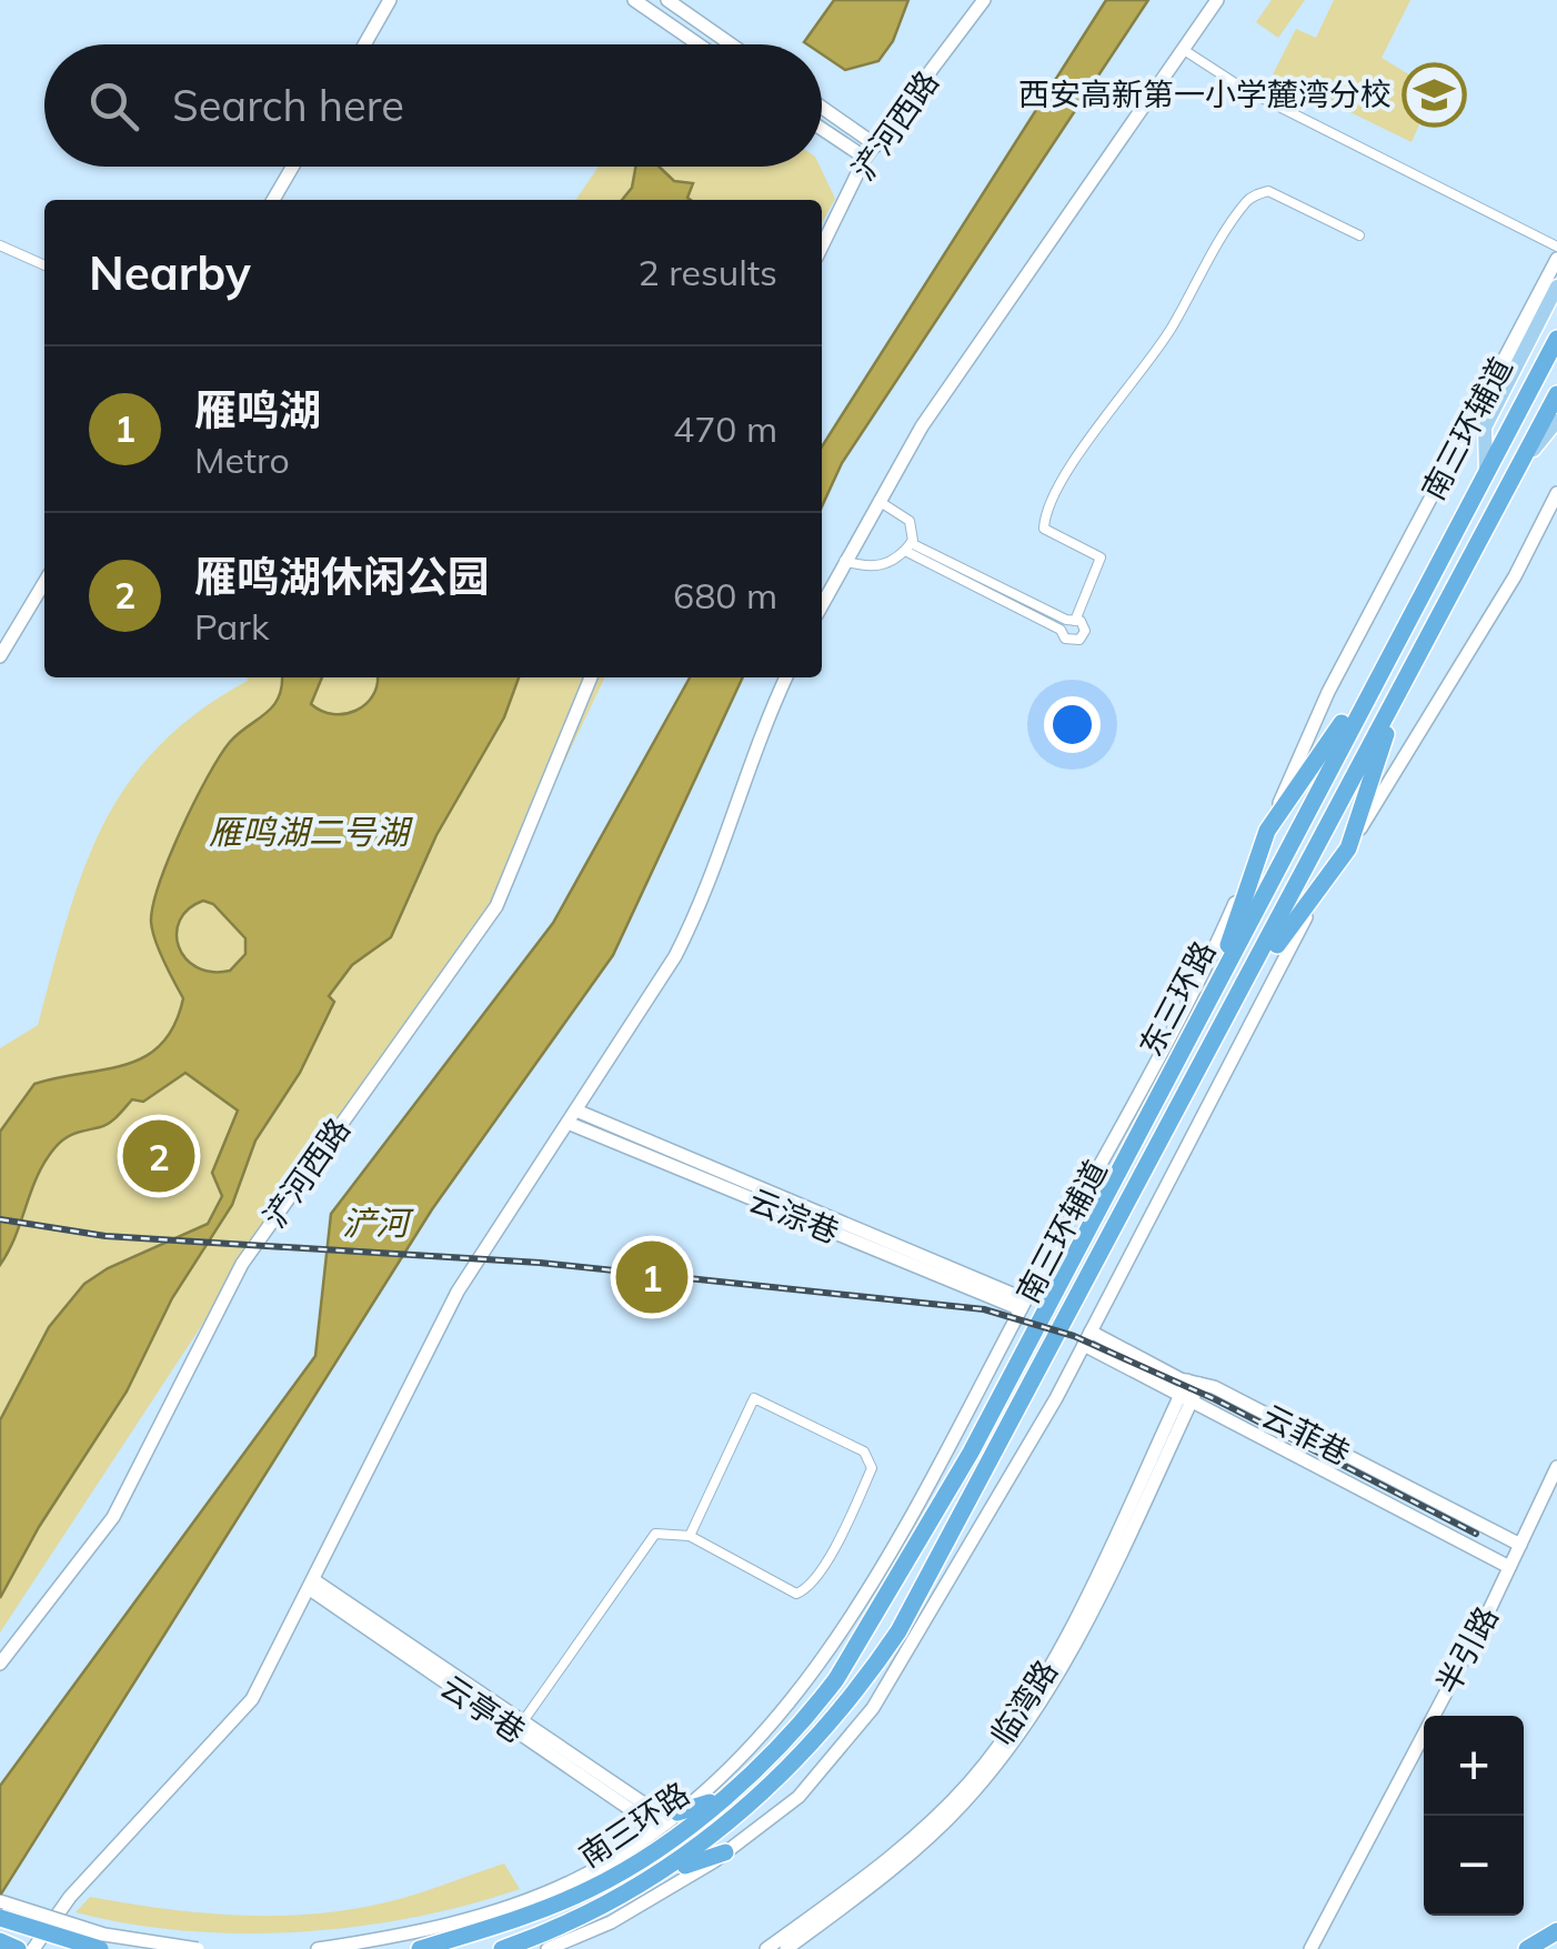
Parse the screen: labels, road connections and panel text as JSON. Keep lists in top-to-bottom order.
{
  "streets": {
    "highway": ["东三环路", "南三环路"],
    "street": [
      "浐河西路",
      "南三环辅道",
      "云淙巷",
      "云菲巷",
      "半引路",
      "临湾路",
      "云亭巷"
    ]
  },
  "crossings": [
    ["南三环辅道", "云淙巷"],
    ["南三环辅道", "云亭巷"],
    ["南三环辅道", "南三环路"],
    ["东三环路", "南三环路"],
    ["云菲巷", "半引路"],
    ["云菲巷", "临湾路"]
  ],
  "water": ["雁鸣湖二号湖", "浐河"],
  "places": {
    "school or university": ["西安高新第一小学麓湾分校"]
  },
  "page": {
    "search": "Search here",
    "heading": ["Nearby", "2 results"],
    "list": [
      {
        "mark": "1",
        "name": "雁鸣湖",
        "note": "Metro",
        "value": "470 m"
      },
      {
        "mark": "2",
        "name": "雁鸣湖休闲公园",
        "note": "Park",
        "value": "680 m"
      }
    ],
    "pins": ["2", "1"],
    "map_buttons": ["+", "−"]
  }
}
